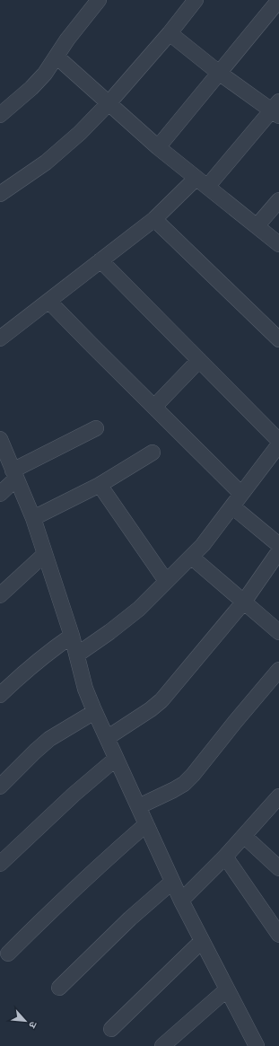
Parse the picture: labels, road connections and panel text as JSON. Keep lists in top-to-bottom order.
{
  "north": "bottom right"
}
